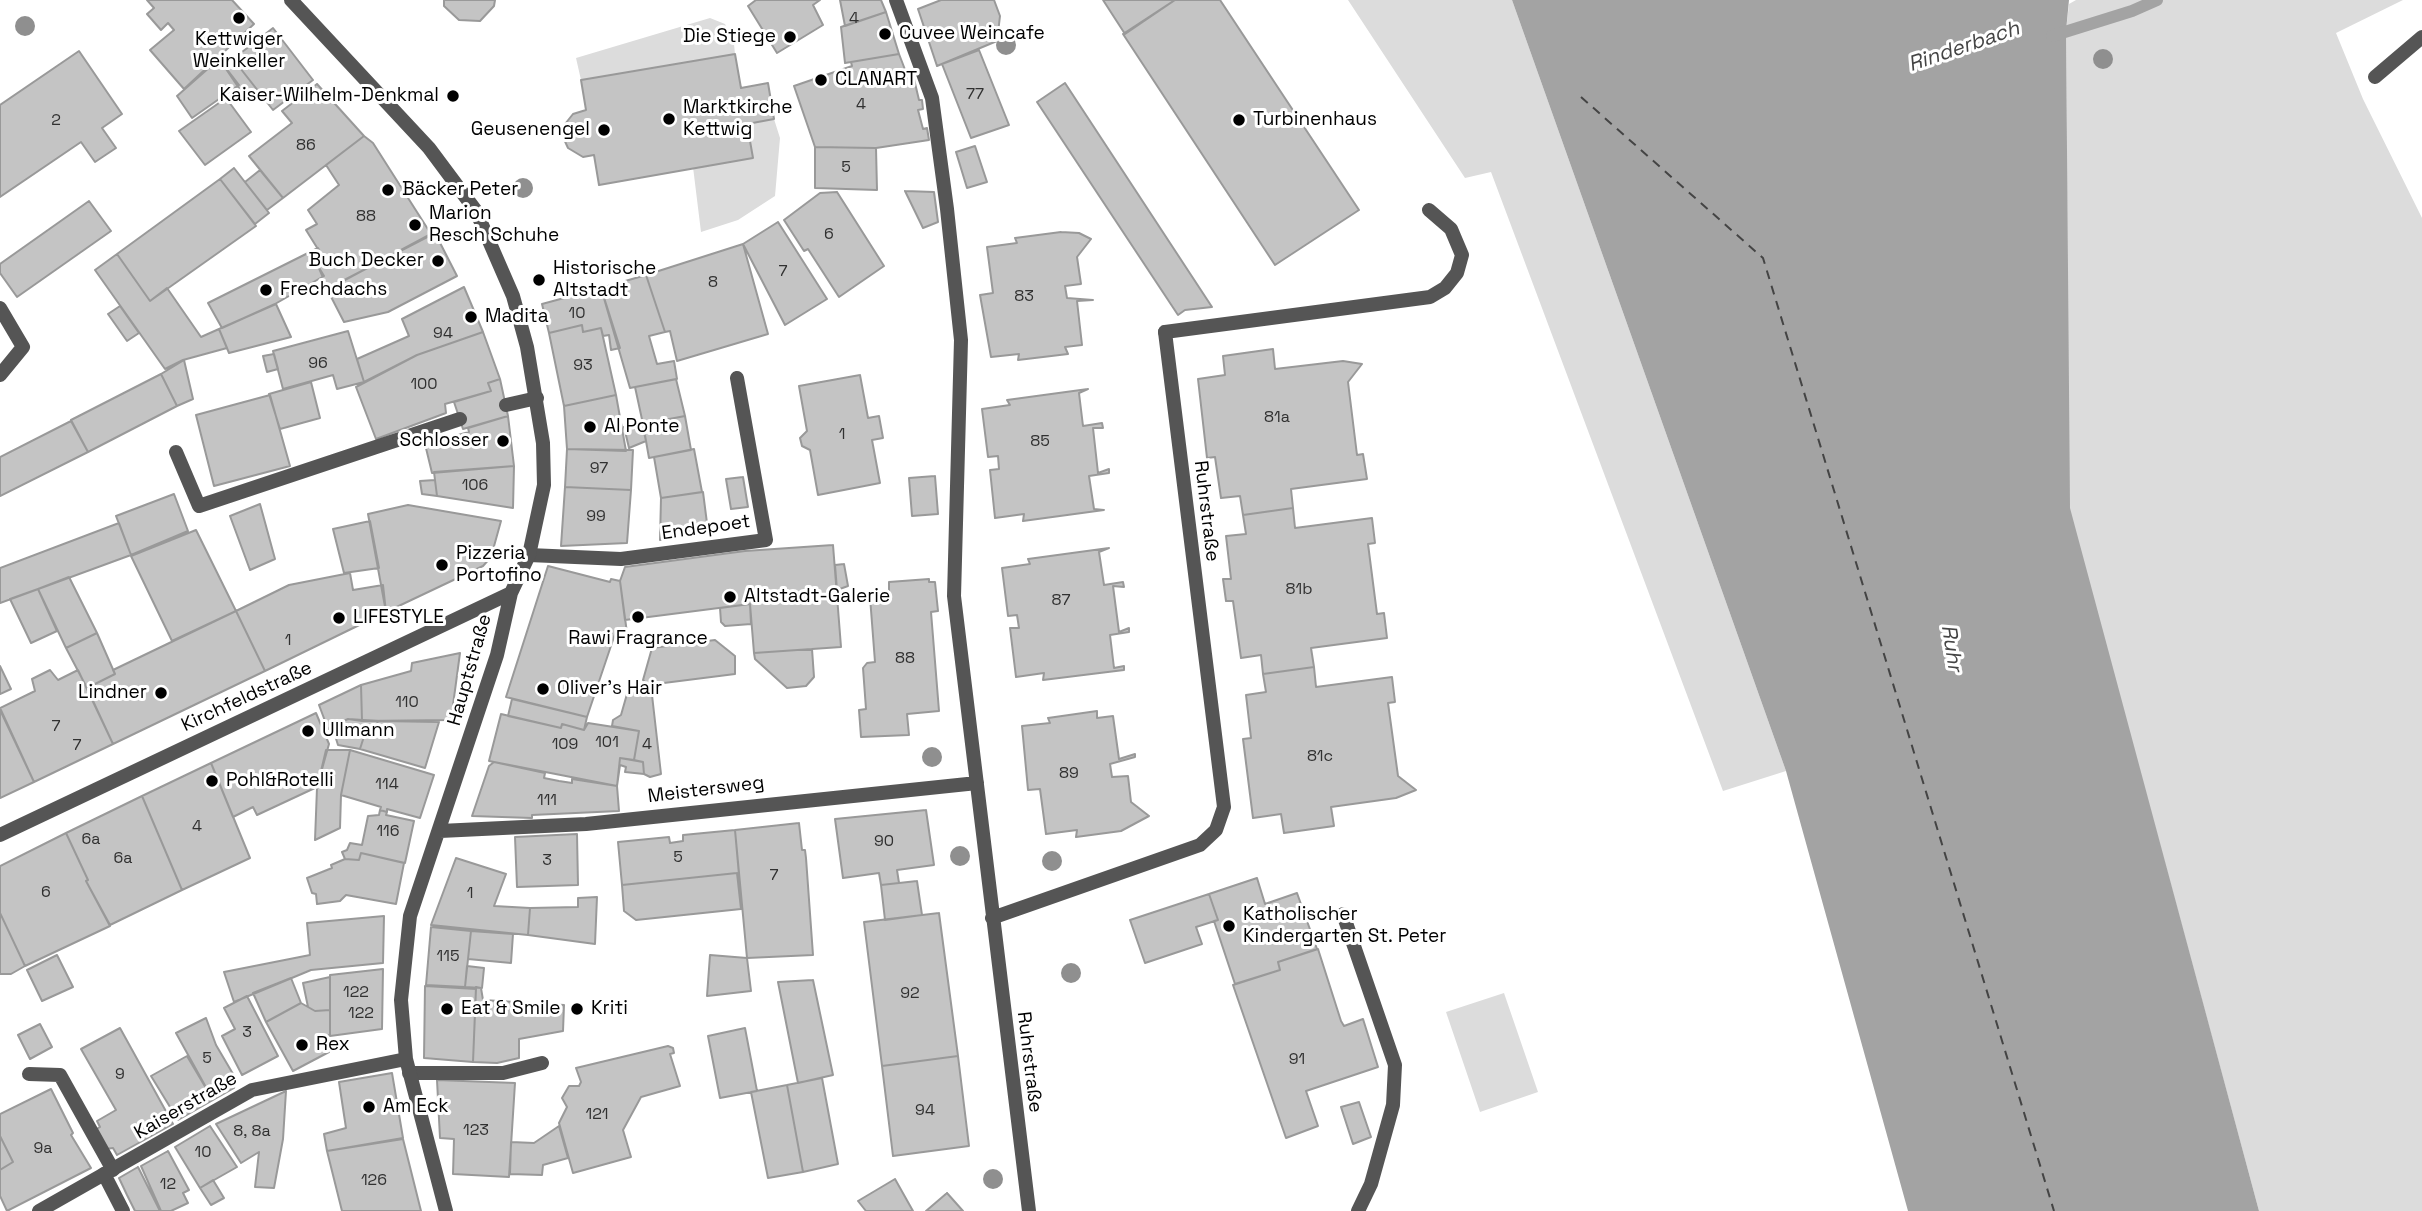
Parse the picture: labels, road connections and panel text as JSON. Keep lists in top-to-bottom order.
{
  "streets": {
    "street": [
      "Ruhrstraße",
      "Endepoet",
      "Hauptstraße",
      "Kirchfeldstraße",
      "Meistersweg",
      "Kaiserstraße"
    ]
  },
  "crossings": [
    ["Ruhrstraße", "Meistersweg"],
    ["Endepoet", "Hauptstraße"],
    ["Hauptstraße", "Kirchfeldstraße"],
    ["Hauptstraße", "Meistersweg"],
    ["Hauptstraße", "Kaiserstraße"]
  ],
  "water": ["Rinderbach", "Ruhr"],
  "places": [
    "Kettwiger Weinkeller",
    "Cuvee Weincafe",
    "Die Stiege",
    "CLANART",
    "Kaiser-Wilhelm-Denkmal",
    "Marktkirche Kettwig",
    "Turbinenhaus",
    "Geusenengel",
    "Bäcker Peter",
    "Marion Resch Schuhe",
    "Buch Decker",
    "Historische Altstadt",
    "Frechdachs",
    "Madita",
    "Al Ponte",
    "Schlosser",
    "Pizzeria Portofino",
    "Altstadt-Galerie",
    "Rawi Fragrance",
    "LIFESTYLE",
    "Oliver's Hair",
    "Lindner",
    "Ullmann",
    "Pohl&Rotelli",
    "Katholischer Kindergarten St. Peter",
    "Eat & Smile",
    "Kriti",
    "Rex",
    "Am Eck"
  ],
  "house_numbers": [
    "4",
    "77",
    "4",
    "2",
    "86",
    "5",
    "88",
    "6",
    "7",
    "8",
    "83",
    "10",
    "94",
    "96",
    "93",
    "100",
    "81a",
    "1",
    "85",
    "97",
    "106",
    "99",
    "81b",
    "87",
    "1",
    "88",
    "110",
    "7",
    "101",
    "109",
    "4",
    "7",
    "81c",
    "89",
    "114",
    "111",
    "4",
    "116",
    "6a",
    "90",
    "5",
    "6a",
    "3",
    "7",
    "6",
    "1",
    "115",
    "122",
    "92",
    "122",
    "3",
    "5",
    "91",
    "9",
    "94",
    "121",
    "123",
    "8, 8a",
    "9a",
    "10",
    "126",
    "12"
  ]
}
